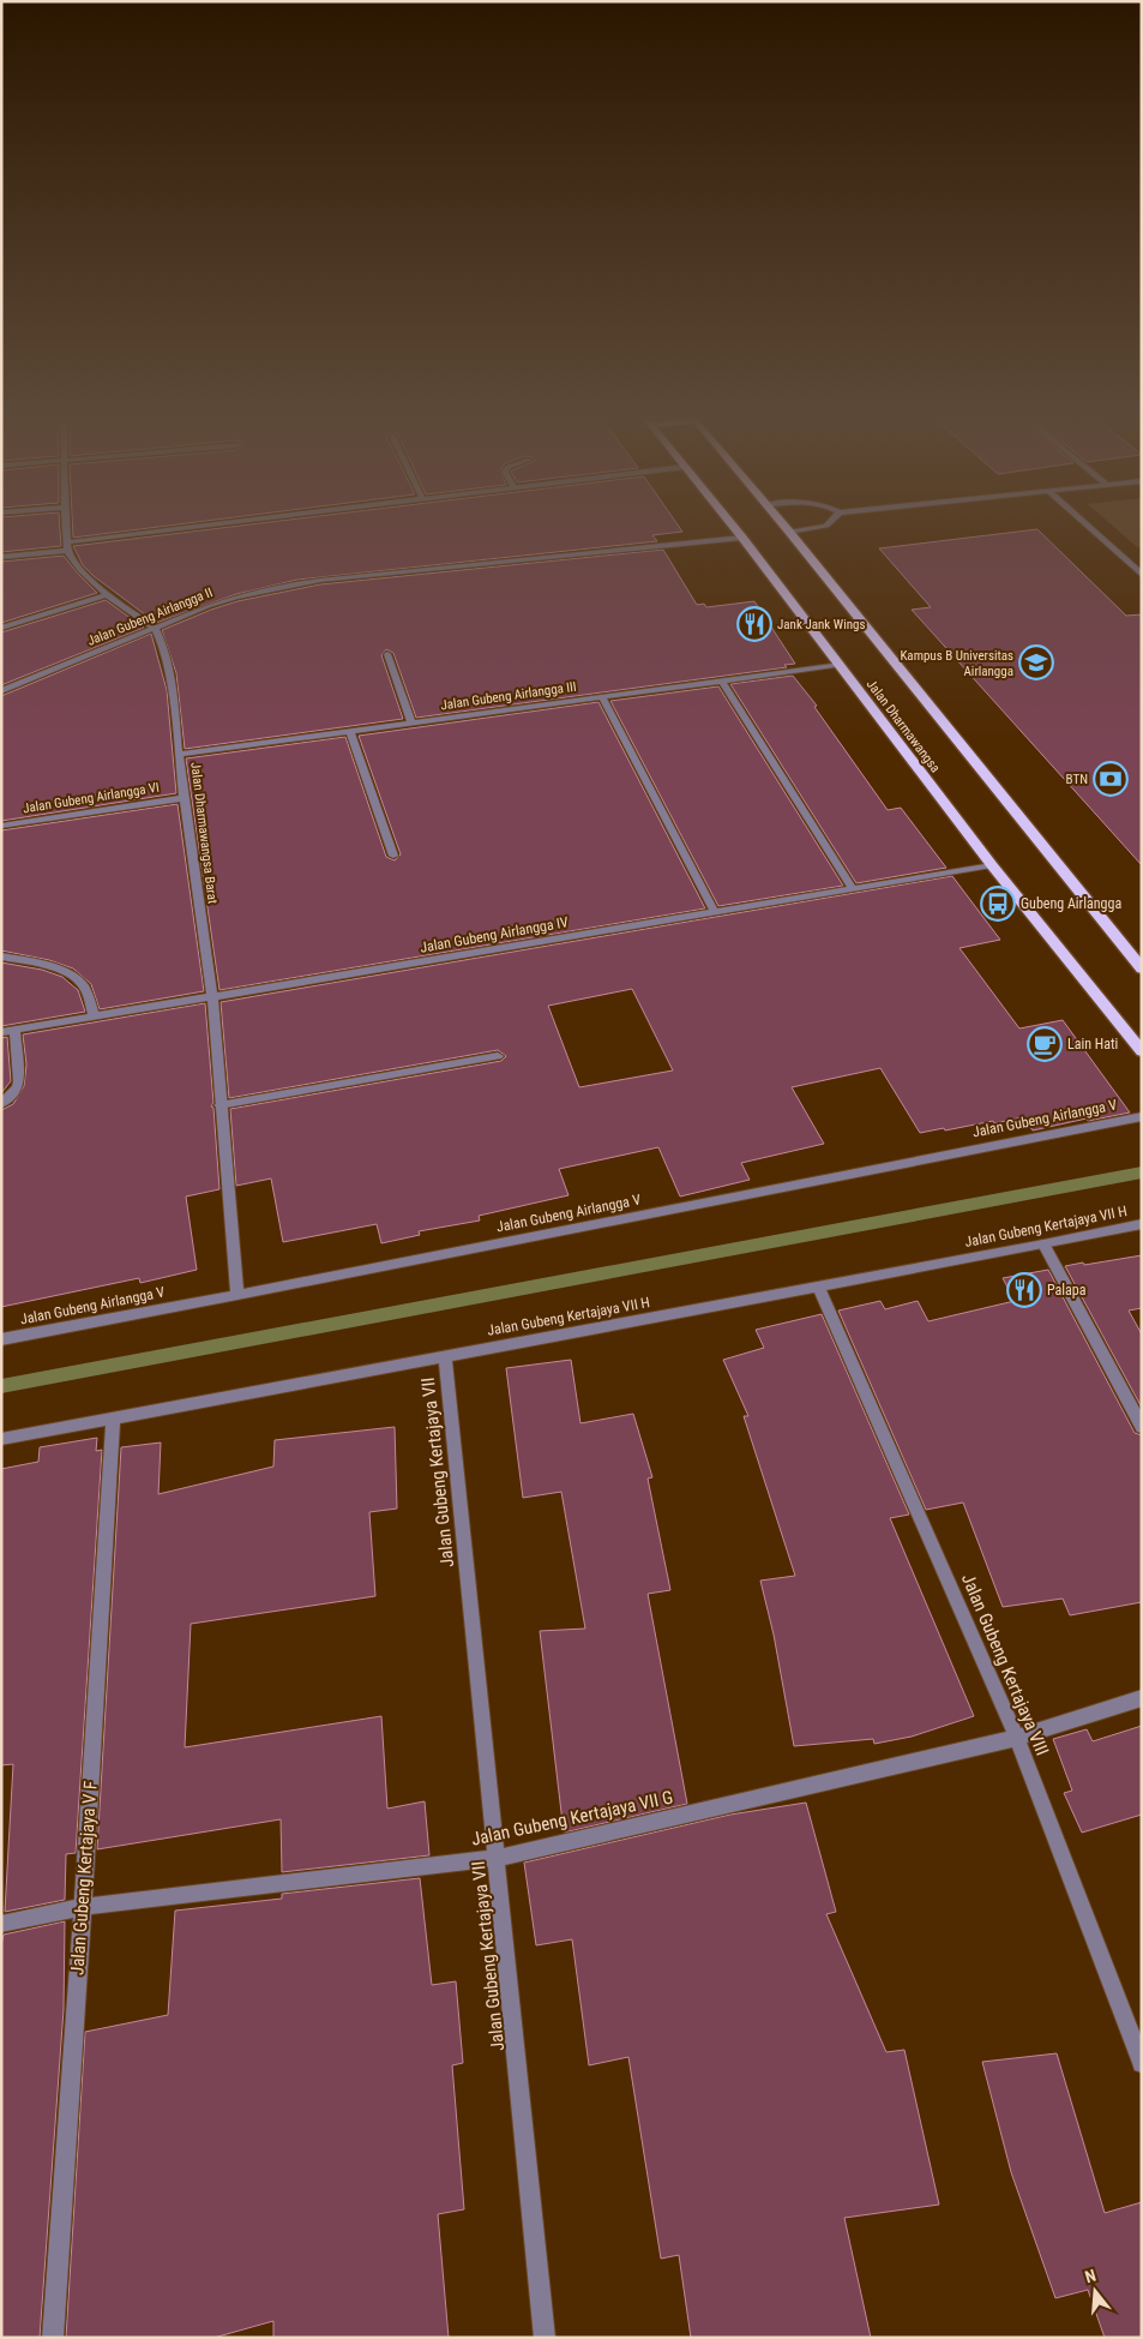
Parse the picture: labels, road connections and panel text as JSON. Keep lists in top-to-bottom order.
{
  "streets": {
    "main road": ["Jalan Dharmawangsa"],
    "street": [
      "Jalan Gubeng Airlangga II",
      "Jalan Gubeng Airlangga III",
      "Jalan Gubeng Airlangga VI",
      "Jalan Dharmawangsa Barat",
      "Jalan Gubeng Airlangga IV",
      "Jalan Gubeng Airlangga V",
      "Jalan Gubeng Kertajaya VII H",
      "Jalan Gubeng Kertajaya VII",
      "Jalan Gubeng Kertajaya VIII",
      "Jalan Gubeng Kertajaya VII G",
      "Jalan Gubeng Kertajaya V F"
    ]
  },
  "crossings": [
    ["Jalan Gubeng Airlangga II", "Jalan Dharmawangsa"],
    ["Jalan Gubeng Airlangga II", "Jalan Dharmawangsa Barat"],
    ["Jalan Gubeng Airlangga III", "Jalan Dharmawangsa"],
    ["Jalan Gubeng Airlangga III", "Jalan Dharmawangsa Barat"],
    ["Jalan Dharmawangsa", "Jalan Gubeng Airlangga IV"],
    ["Jalan Gubeng Airlangga VI", "Jalan Dharmawangsa Barat"],
    ["Jalan Dharmawangsa Barat", "Jalan Gubeng Airlangga IV"],
    ["Jalan Dharmawangsa Barat", "Jalan Gubeng Airlangga V"],
    ["Jalan Gubeng Kertajaya VII H", "Jalan Gubeng Kertajaya VII"],
    ["Jalan Gubeng Kertajaya VII H", "Jalan Gubeng Kertajaya VIII"],
    ["Jalan Gubeng Kertajaya VII H", "Jalan Gubeng Kertajaya V F"],
    ["Jalan Gubeng Kertajaya VII", "Jalan Gubeng Kertajaya VII G"],
    ["Jalan Gubeng Kertajaya VIII", "Jalan Gubeng Kertajaya VII G"],
    ["Jalan Gubeng Kertajaya VII G", "Jalan Gubeng Kertajaya V F"]
  ],
  "places": {
    "restaurant": ["Jank Jank Wings", "Palapa"],
    "school or university": ["Kampus B Universitas Airlangga"],
    "bank": ["BTN"],
    "bus stop": ["Gubeng Airlangga"],
    "cafe": ["Lain Hati"]
  },
  "north": "top"
}
